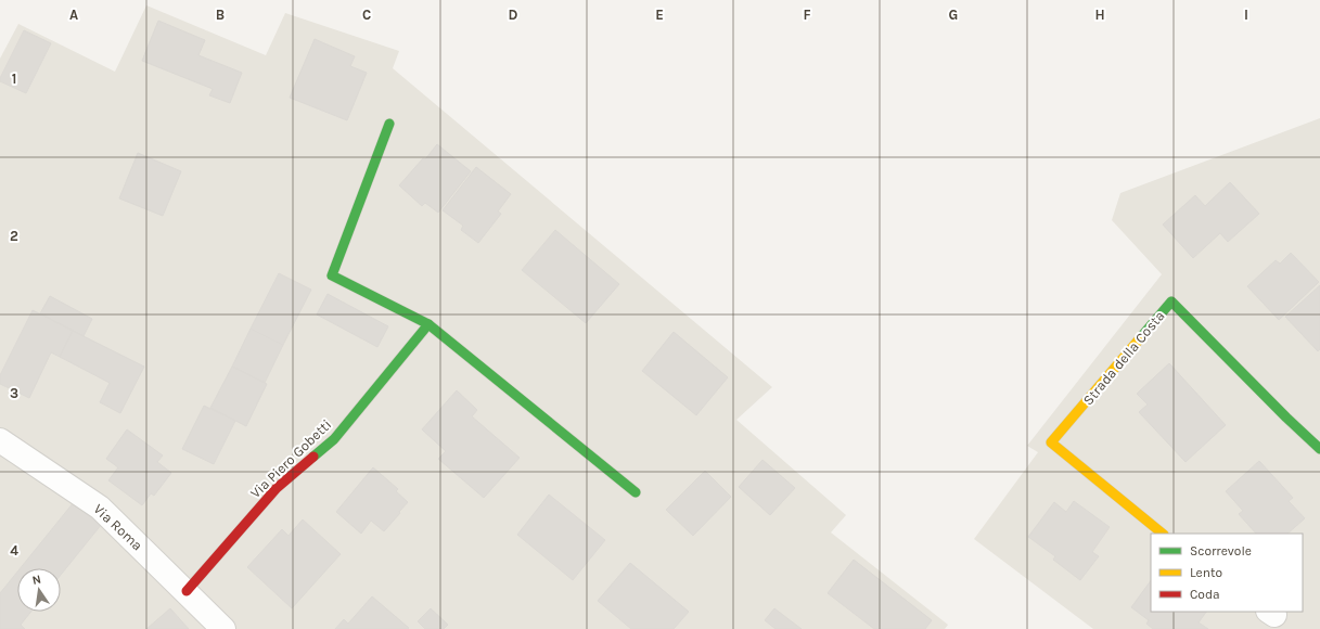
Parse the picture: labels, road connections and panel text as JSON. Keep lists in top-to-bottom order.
{
  "streets": {
    "street": ["Strada della Costa", "Via Piero Gobetti", "Via Roma"]
  },
  "crossings": [
    ["Via Piero Gobetti", "Via Roma"]
  ],
  "legend": ["Scorrevole", "Lento", "Coda"],
  "north": "top",
  "grid": {
    "columns": [
      "A",
      "B",
      "C",
      "D",
      "E",
      "F",
      "G",
      "H",
      "I"
    ],
    "rows": [
      "1",
      "2",
      "3",
      "4"
    ]
  }
}
